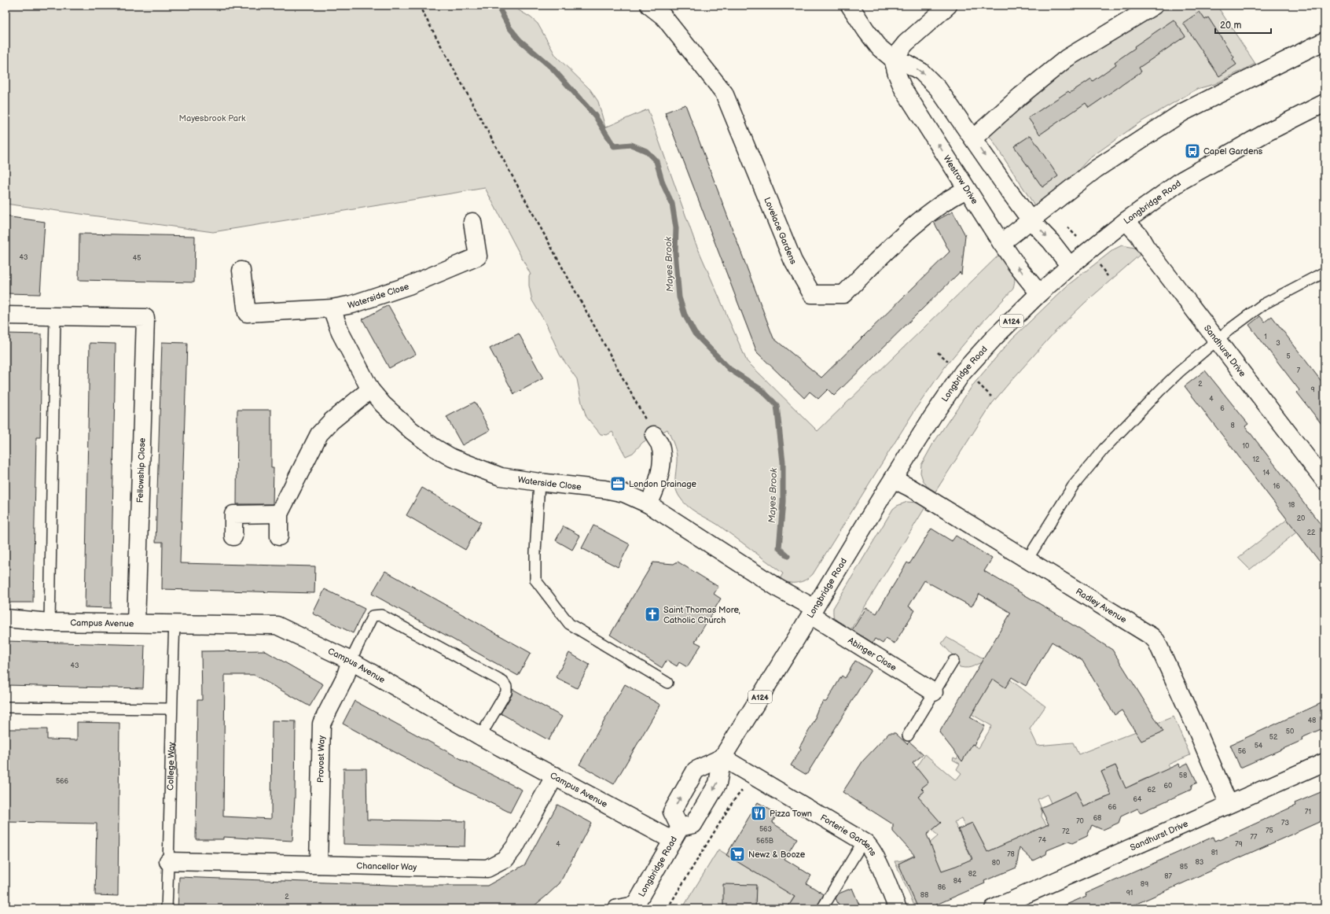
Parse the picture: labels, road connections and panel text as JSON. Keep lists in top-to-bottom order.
{
  "streets": {
    "street": [
      "Westrow Drive",
      "Longbridge Road",
      "Lovelace Gardens",
      "Waterside Close",
      "A124",
      "Sandhurst Drive",
      "Fellowship Close",
      "Radley Avenue",
      "Campus Avenue",
      "Abinger Close",
      "Provost Way",
      "Forterie Gardens",
      "Chancellor Way"
    ],
    "lane": ["College Way"]
  },
  "crossings": [
    ["Westrow Drive", "Longbridge Road"],
    ["Westrow Drive", "Lovelace Gardens"],
    ["Longbridge Road", "Waterside Close"],
    ["Longbridge Road", "Sandhurst Drive"],
    ["Longbridge Road", "Radley Avenue"],
    ["Longbridge Road", "Campus Avenue"],
    ["Longbridge Road", "Abinger Close"],
    ["Longbridge Road", "Forterie Gardens"],
    ["Waterside Close", "Abinger Close"],
    ["Sandhurst Drive", "Radley Avenue"],
    ["Fellowship Close", "Campus Avenue"],
    ["Campus Avenue", "Provost Way"],
    ["Campus Avenue", "College Way"],
    ["Campus Avenue", "Chancellor Way"],
    ["Provost Way", "Chancellor Way"],
    ["College Way", "Chancellor Way"]
  ],
  "water": ["Mayes Brook"],
  "parks": ["Mayesbrook Park"],
  "places": {
    "bus stop": ["Capel Gardens"],
    "office": ["London Drainage"],
    "church": ["Saint Thomas More, Catholic Church"],
    "restaurant": ["Pizza Town"],
    "supermarket": ["Newz & Booze"]
  },
  "house_numbers": [
    "43",
    "45",
    "1",
    "3",
    "5",
    "7",
    "2",
    "9",
    "4",
    "6",
    "8",
    "10",
    "12",
    "14",
    "16",
    "18",
    "20",
    "22",
    "43",
    "48",
    "50",
    "52",
    "54",
    "56",
    "58",
    "566",
    "60",
    "62",
    "64",
    "66",
    "71",
    "68",
    "70",
    "73",
    "563",
    "75",
    "72",
    "77",
    "74",
    "565B",
    "4",
    "79",
    "81",
    "78",
    "83",
    "80",
    "85",
    "82",
    "87",
    "84",
    "89",
    "86",
    "91",
    "88",
    "2"
  ],
  "scale_bar": "20 m"
}
